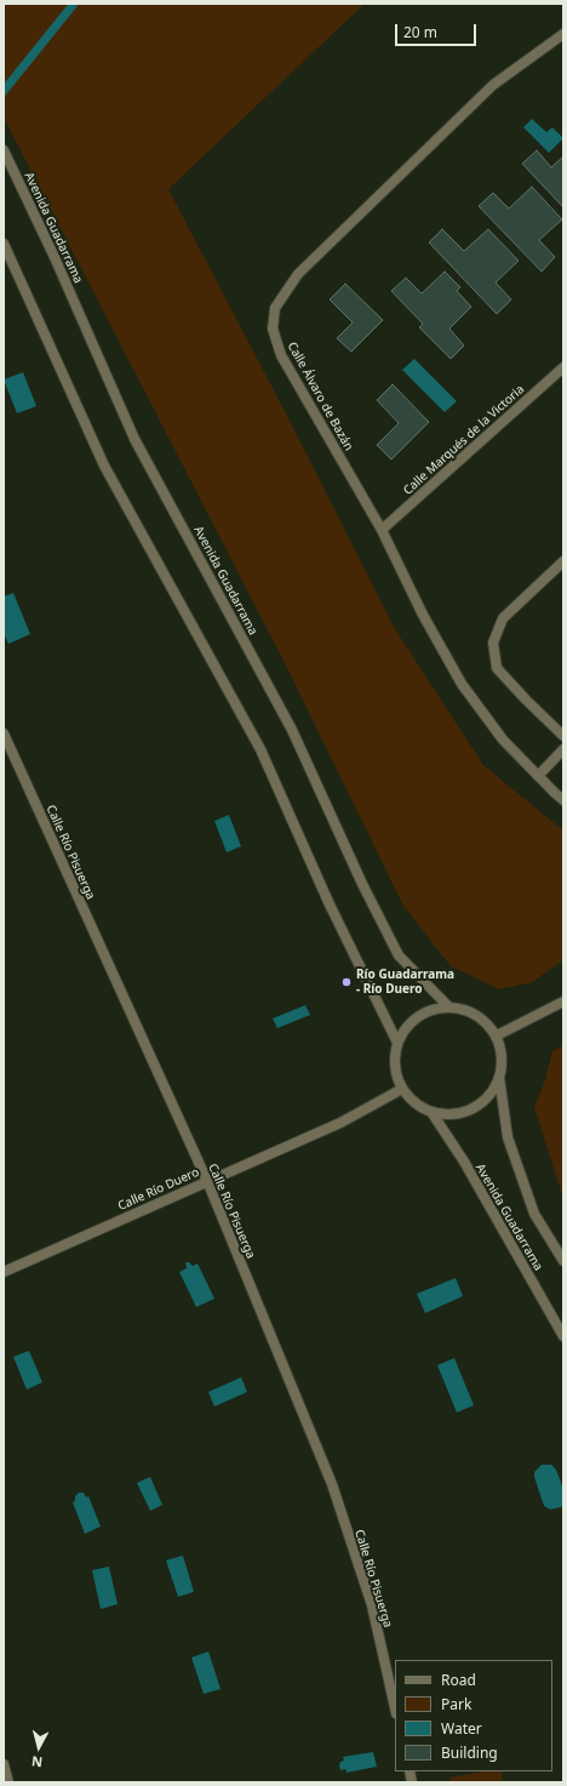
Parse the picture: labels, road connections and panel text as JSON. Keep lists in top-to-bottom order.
{
  "streets": {
    "street": [
      "Avenida Guadarrama",
      "Calle Álvaro de Bazán",
      "Calle Marqués de la Victoria",
      "Calle Río Pisuerga",
      "Calle Río Duero"
    ]
  },
  "crossings": [
    ["Avenida Guadarrama", "Calle Río Duero"],
    ["Calle Álvaro de Bazán", "Calle Marqués de la Victoria"],
    ["Calle Río Pisuerga", "Calle Río Duero"]
  ],
  "places": ["Río Guadarrama - Río Duero"],
  "legend": [
    "Road",
    "Park",
    "Water",
    "Building"
  ],
  "scale_bar": "20 m",
  "north": "bottom"
}
